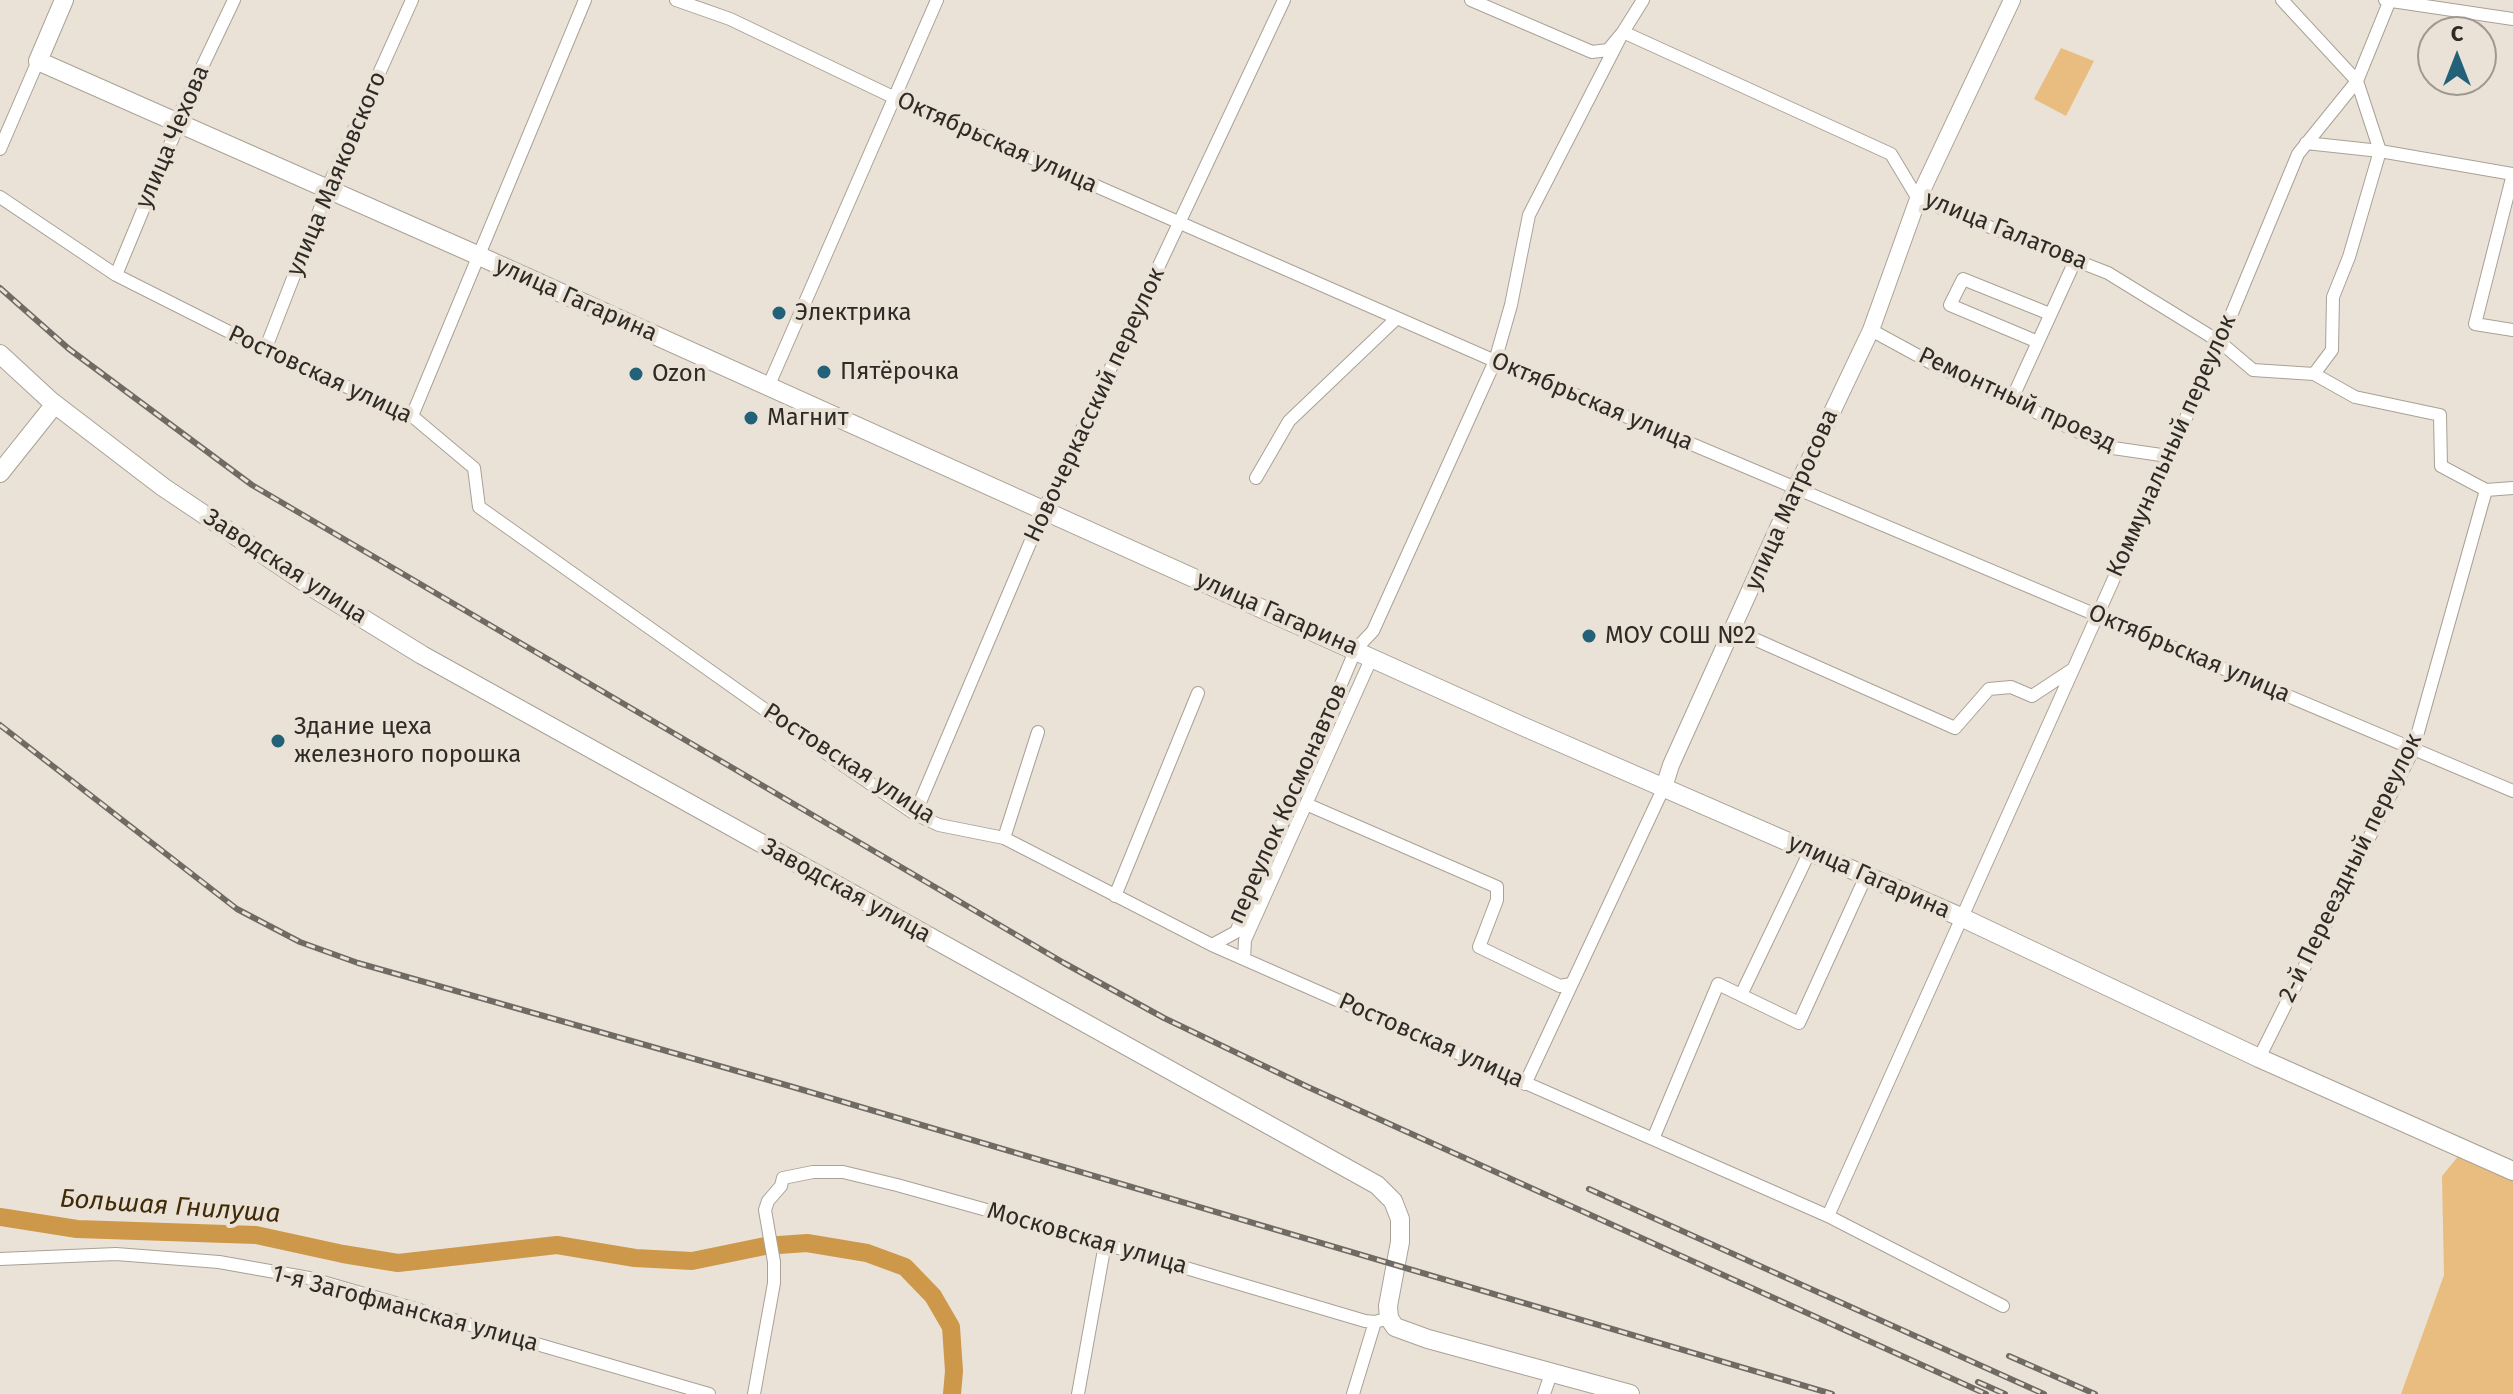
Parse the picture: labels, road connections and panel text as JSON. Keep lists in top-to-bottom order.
{
  "streets": {
    "main road": ["улица Гагарина", "Заводская улица"],
    "street": [
      "улица Чехова",
      "Октябрьская улица",
      "улица Маяковского",
      "улица Галатова",
      "Ростовская улица",
      "Ремонтный проезд",
      "Новочеркасский переулок",
      "Коммунальный переулок",
      "улица Матросова",
      "переулок Космонавтов",
      "2-й Переездный переулок",
      "Московская улица",
      "1-я Загофманская улица"
    ]
  },
  "crossings": [
    ["улица Чехова", "улица Гагарина"],
    ["улица Чехова", "Ростовская улица"],
    ["Октябрьская улица", "Новочеркасский переулок"],
    ["Октябрьская улица", "Коммунальный переулок"],
    ["Октябрьская улица", "улица Матросова"],
    ["Октябрьская улица", "переулок Космонавтов"],
    ["Октябрьская улица", "2-й Переездный переулок"],
    ["улица Маяковского", "улица Гагарина"],
    ["улица Маяковского", "Ростовская улица"],
    ["улица Галатова", "Коммунальный переулок"],
    ["улица Галатова", "улица Матросова"],
    ["улица Галатова", "переулок Космонавтов"],
    ["улица Галатова", "2-й Переездный переулок"],
    ["улица Гагарина", "Новочеркасский переулок"],
    ["улица Гагарина", "Коммунальный переулок"],
    ["улица Гагарина", "улица Матросова"],
    ["улица Гагарина", "переулок Космонавтов"],
    ["улица Гагарина", "2-й Переездный переулок"],
    ["Ростовская улица", "Новочеркасский переулок"],
    ["Ростовская улица", "Коммунальный переулок"],
    ["Ростовская улица", "улица Матросова"],
    ["Ростовская улица", "переулок Космонавтов"],
    ["Ремонтный проезд", "Коммунальный переулок"],
    ["Ремонтный проезд", "улица Матросова"],
    ["Заводская улица", "Московская улица"]
  ],
  "water": ["Большая Гнилуша"],
  "places": [
    "Электрика",
    "Пятёрочка",
    "Ozon",
    "Магнит",
    "МОУ СОШ №2",
    "Здание цеха железного порошка"
  ],
  "north": "top"
}
